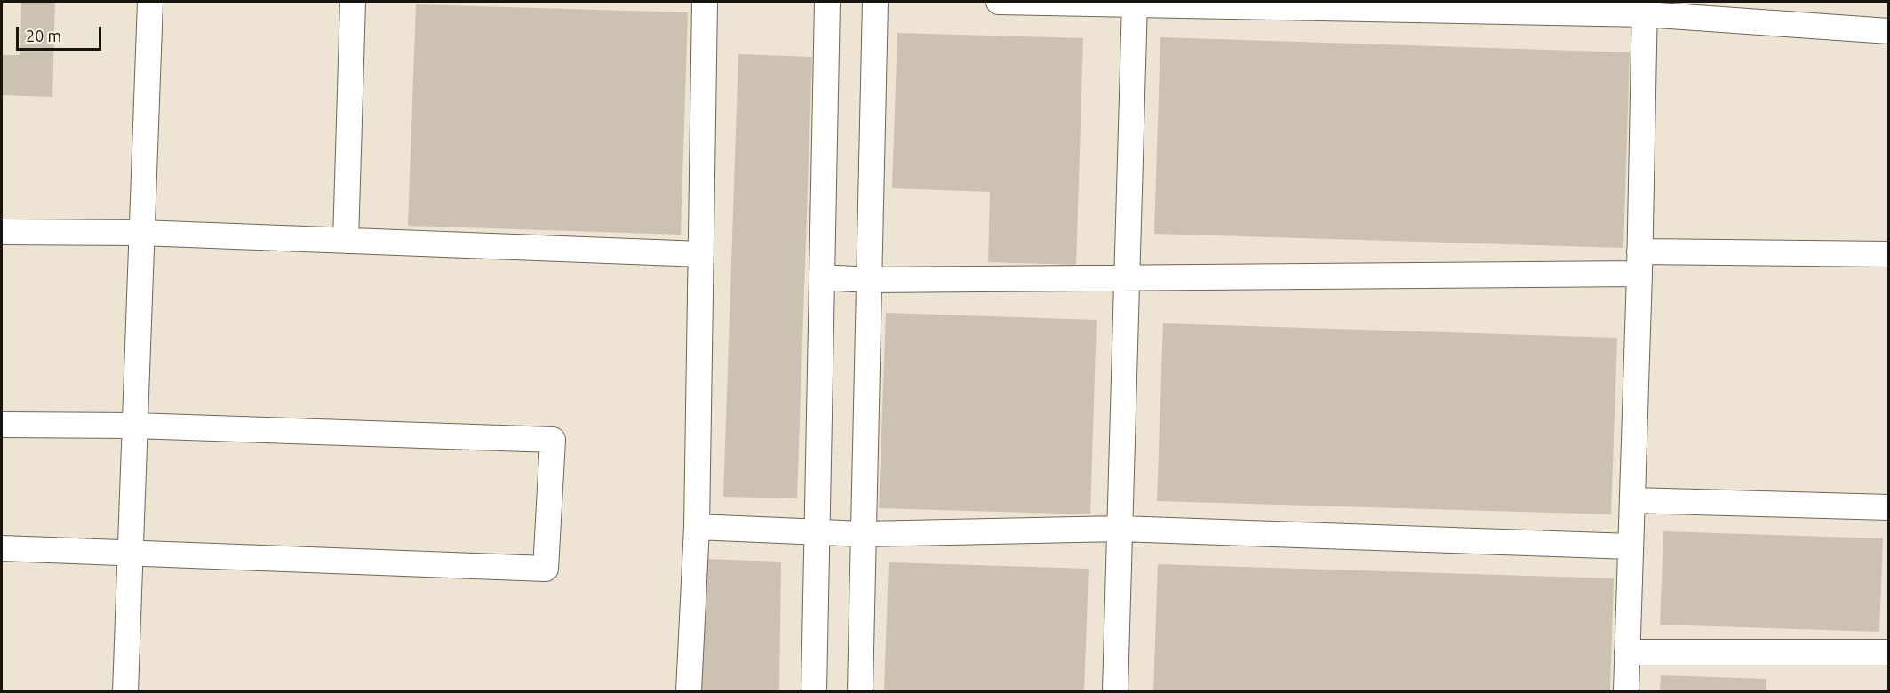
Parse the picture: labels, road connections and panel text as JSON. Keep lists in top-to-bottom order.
{
  "scale_bar": "20 m"
}
